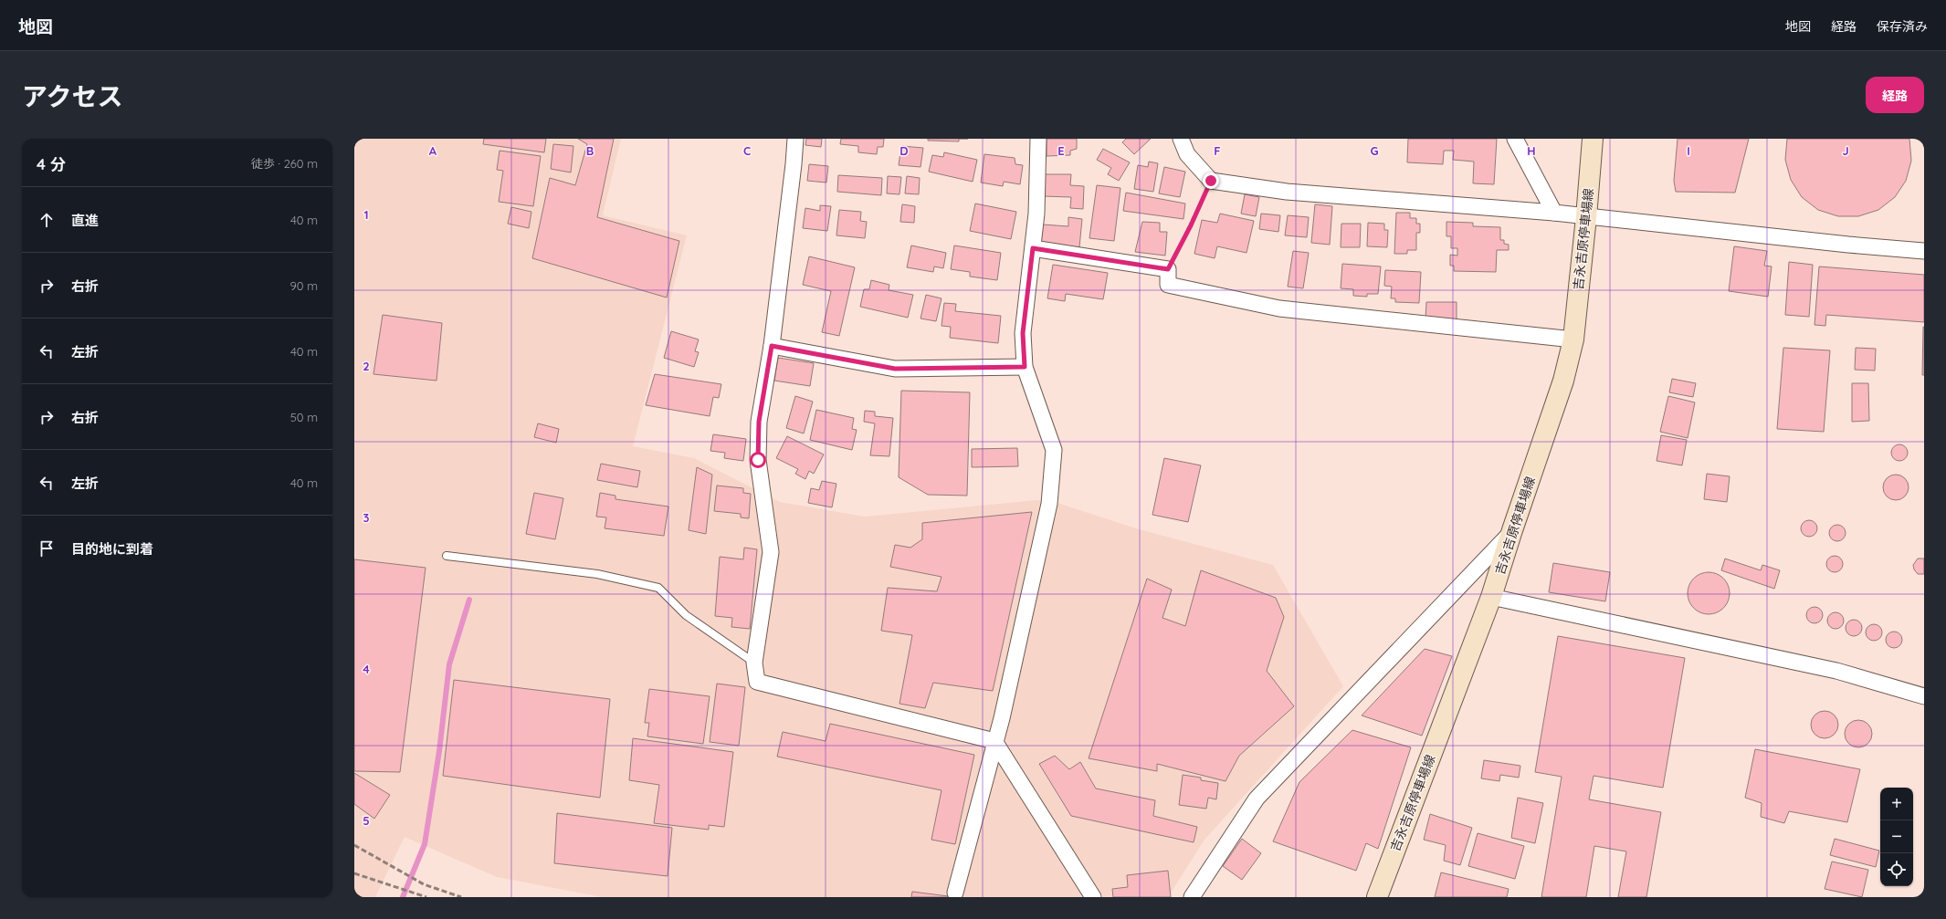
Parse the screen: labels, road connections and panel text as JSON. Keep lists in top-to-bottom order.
{
  "streets": {
    "main road": ["吉永吉原停車場線"]
  },
  "page": {
    "header": "地図",
    "nav": ["地図", "経路", "保存済み"],
    "title": "アクセス",
    "buttons": "経路",
    "heading": ["4 分", "徒歩 · 260 m"],
    "list": [
      ["直進", "40 m"],
      ["右折", "90 m"],
      ["左折", "40 m"],
      ["右折", "50 m"],
      ["左折", "40 m"],
      "目的地に到着"
    ],
    "map_buttons": ["+", "−"]
  },
  "grid": {
    "columns": [
      "A",
      "B",
      "C",
      "D",
      "E",
      "F",
      "G",
      "H",
      "I",
      "J"
    ],
    "rows": [
      "1",
      "2",
      "3",
      "4",
      "5"
    ]
  }
}
